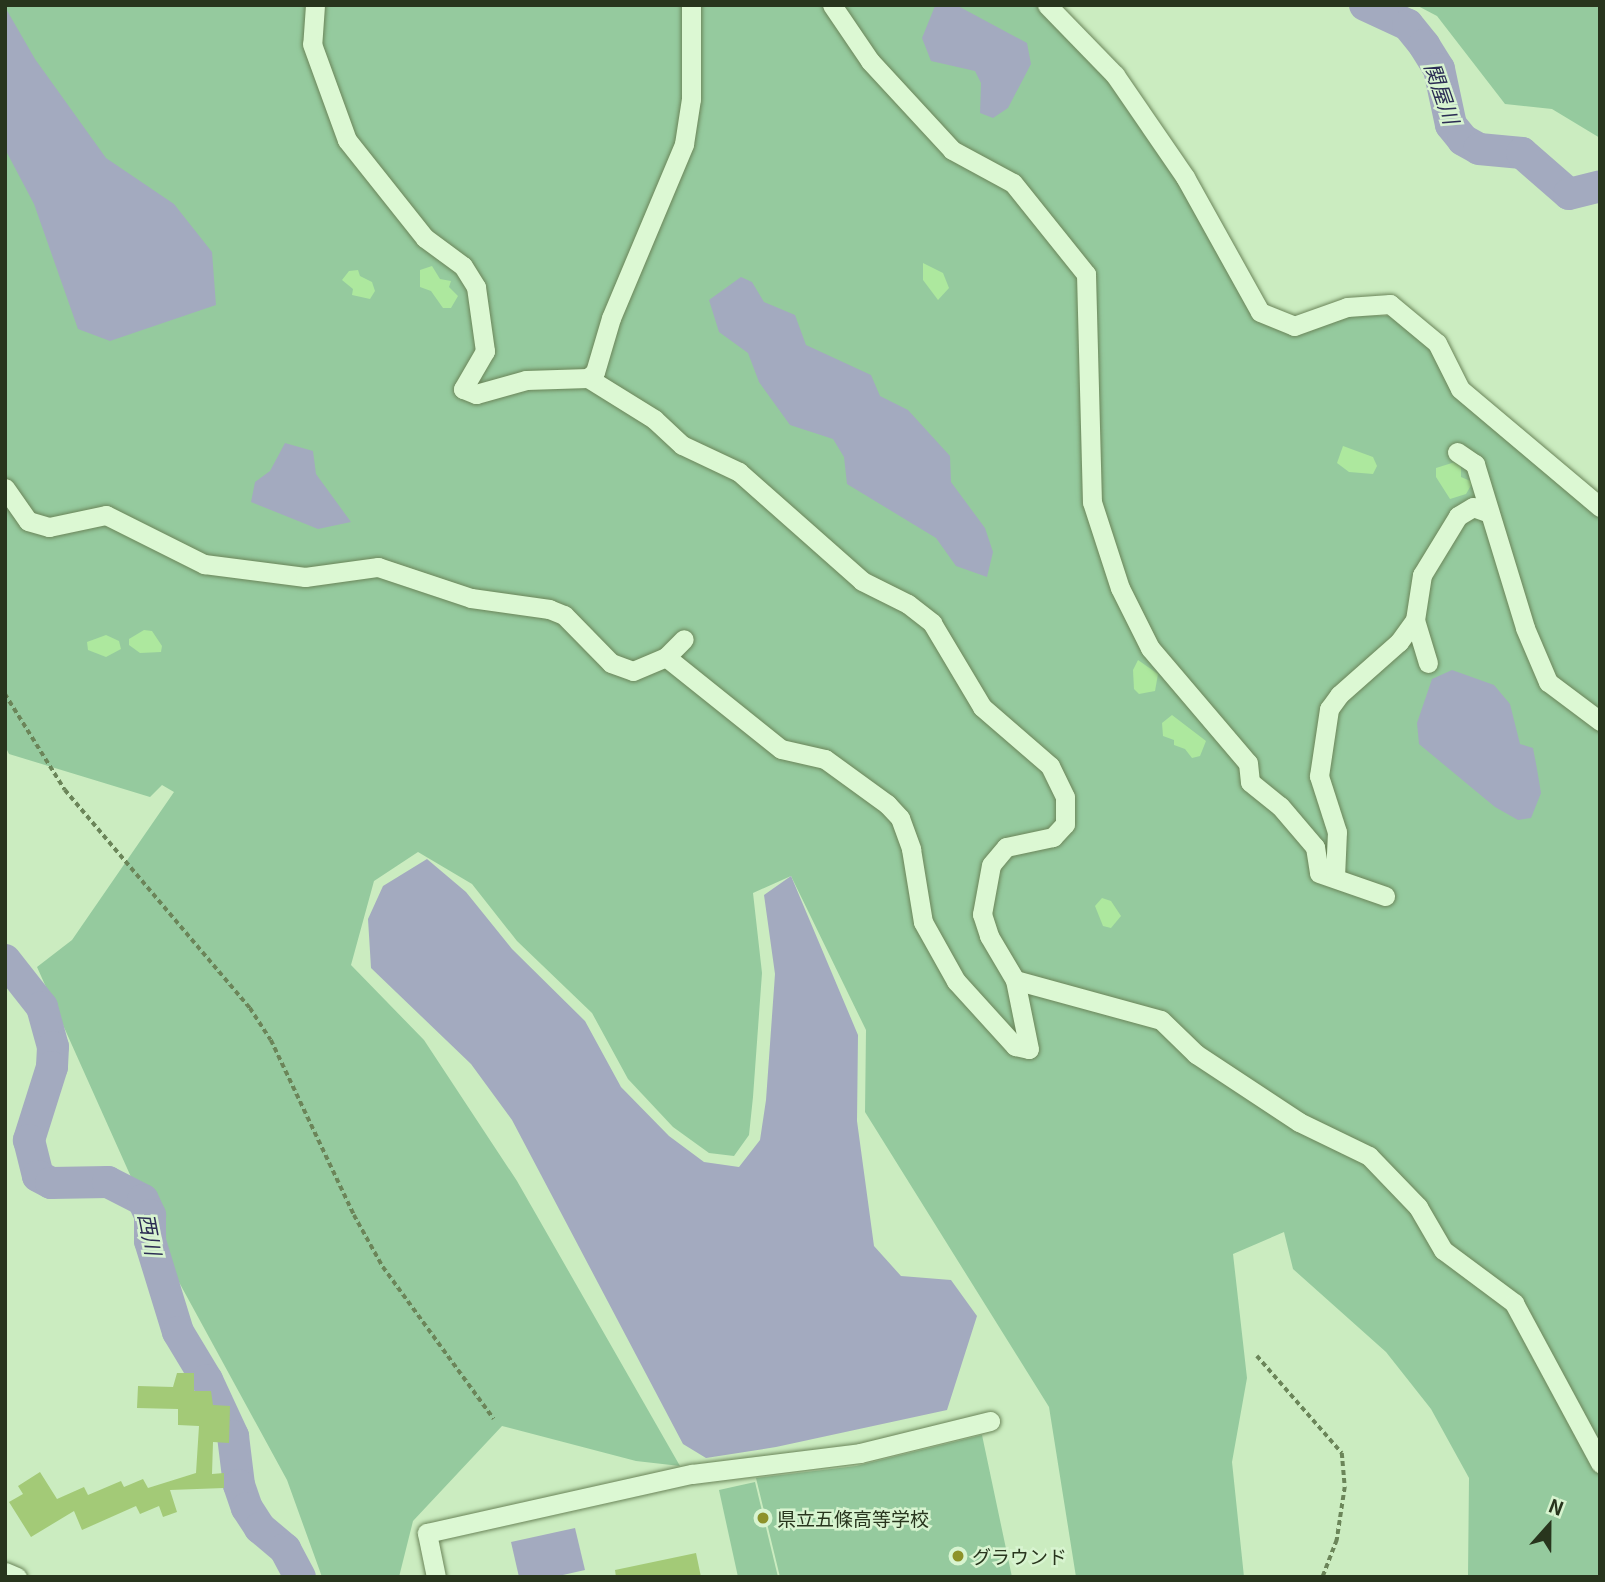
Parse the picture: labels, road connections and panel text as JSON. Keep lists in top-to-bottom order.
{
  "water": ["関屋川", "西川"],
  "places": ["県立五條高等学校", "グラウンド"],
  "north": "top"
}
